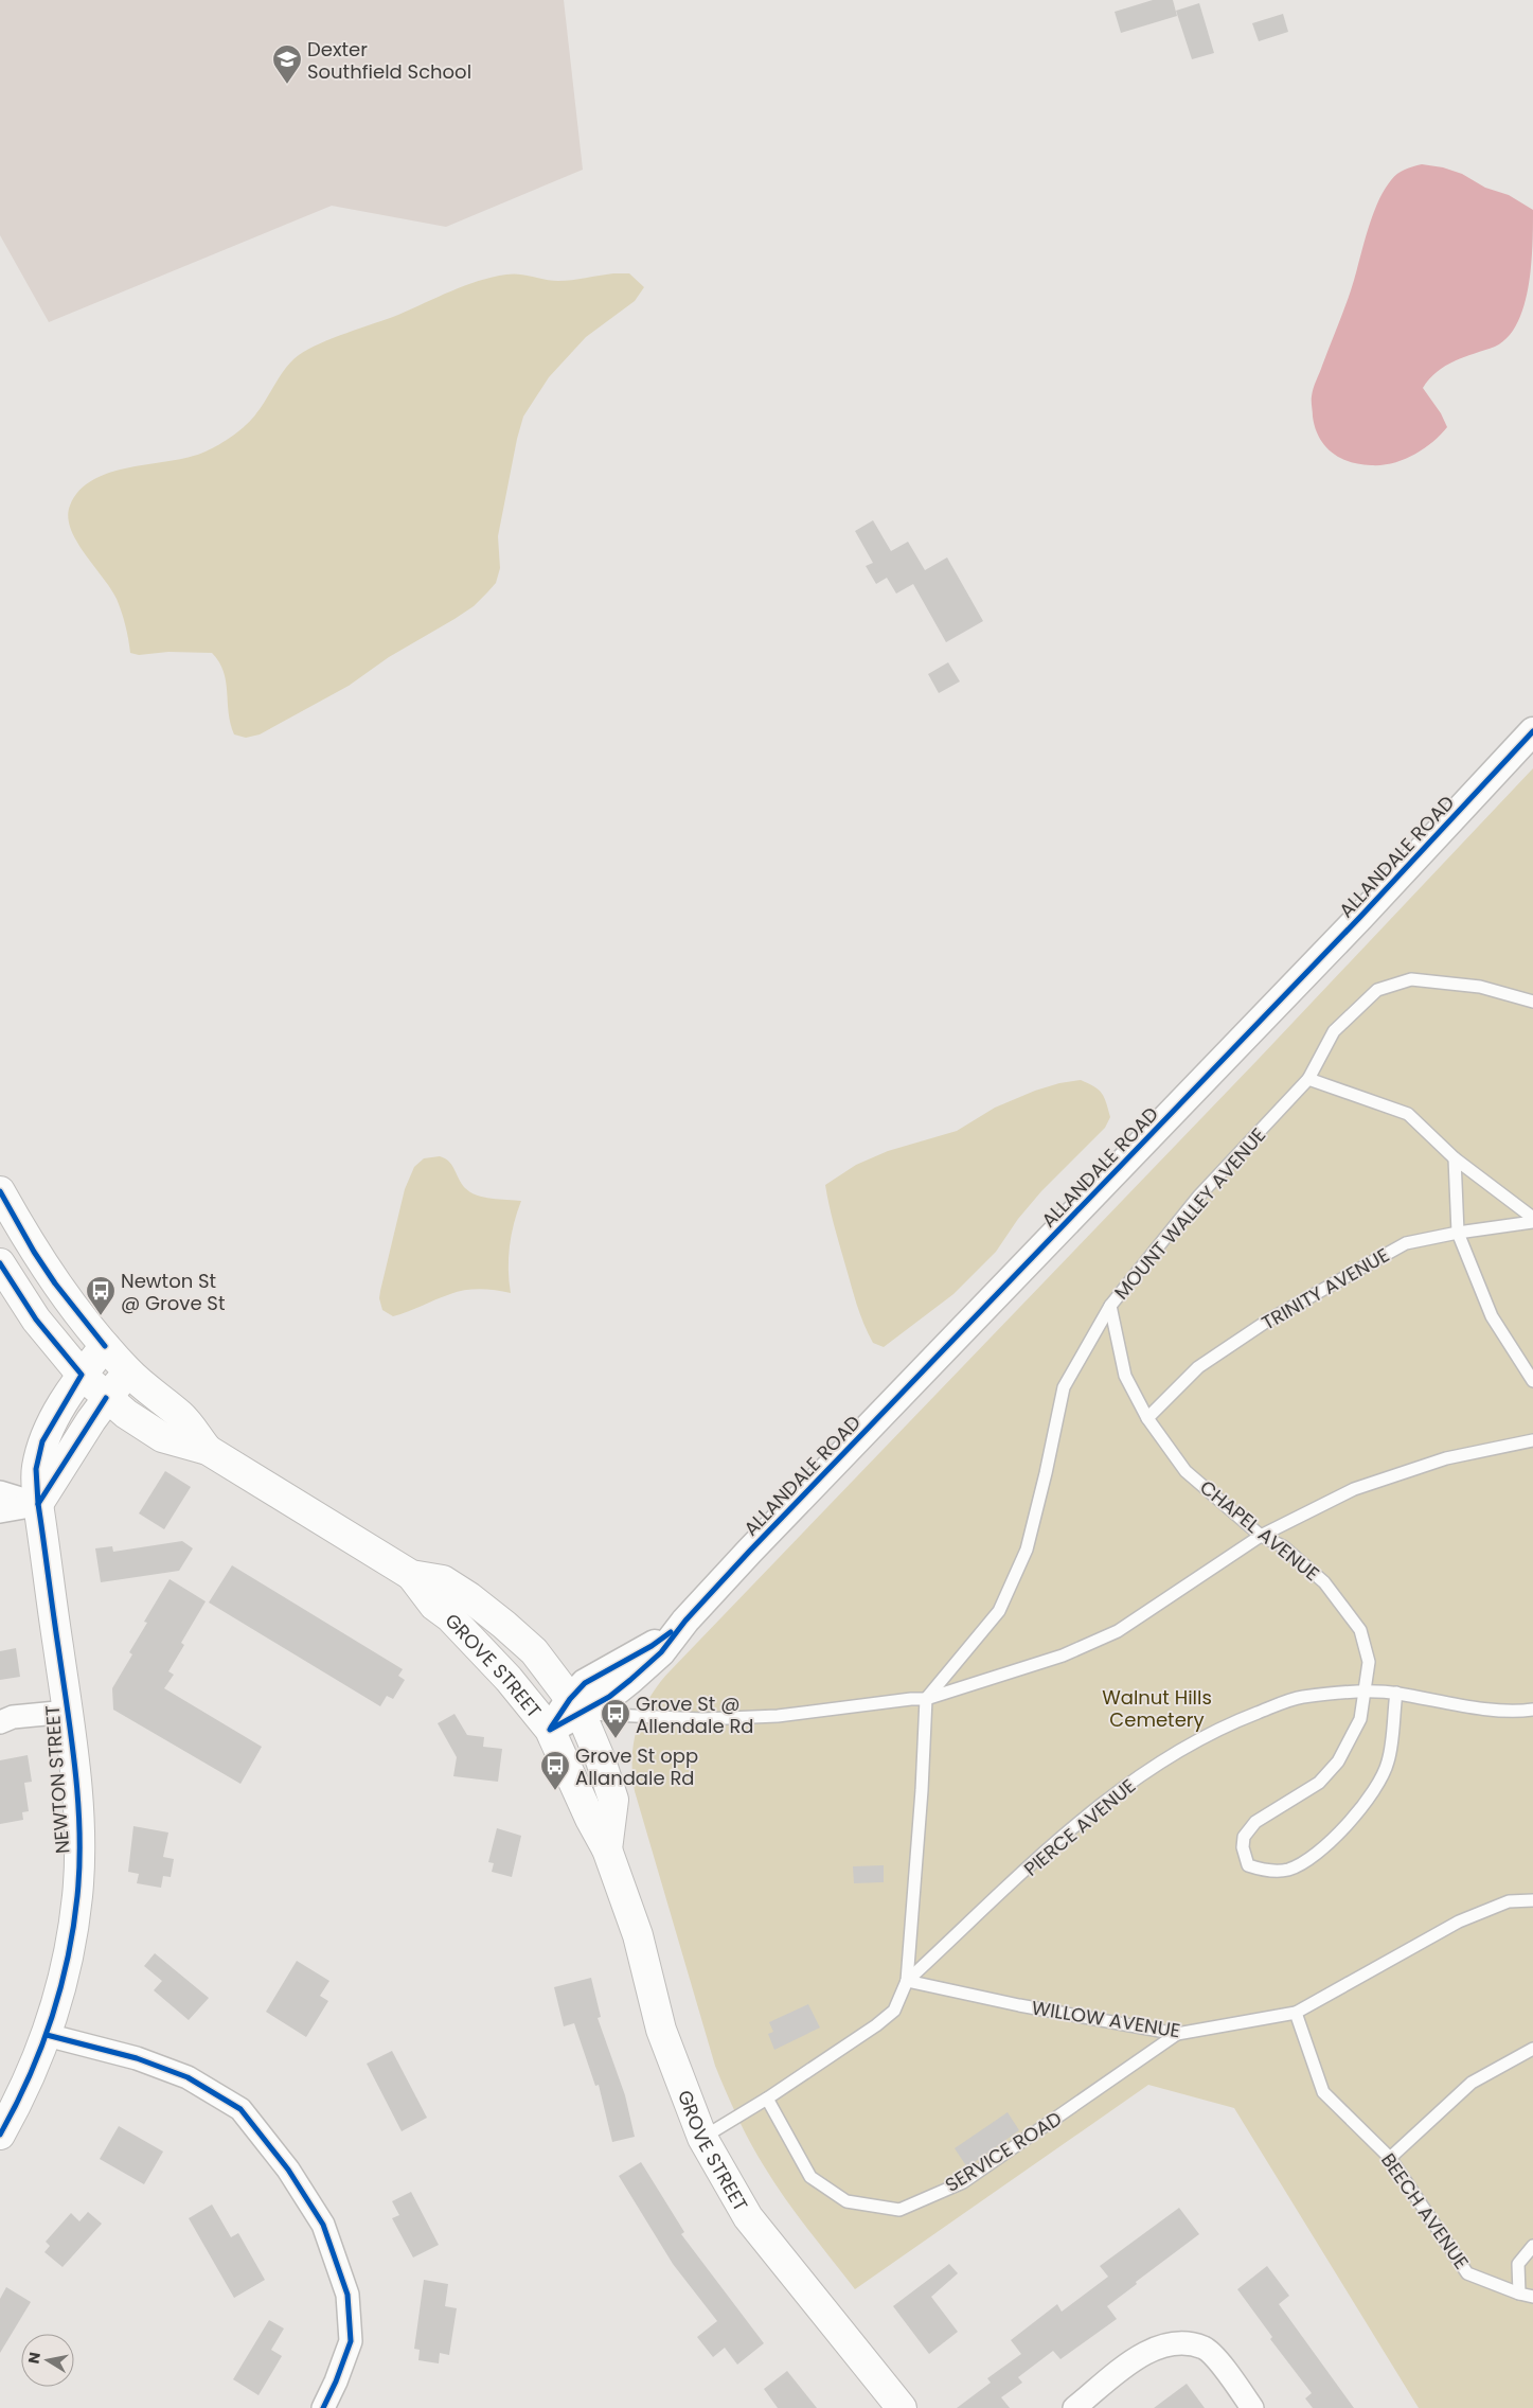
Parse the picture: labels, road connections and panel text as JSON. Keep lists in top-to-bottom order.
{
  "streets": {
    "main road": ["GROVE STREET", "NEWTON STREET"],
    "street": ["ALLANDALE ROAD"],
    "lane": [
      "MOUNT WALLEY AVENUE",
      "TRINITY AVENUE",
      "CHAPEL AVENUE",
      "PIERCE AVENUE",
      "WILLOW AVENUE",
      "SERVICE ROAD",
      "BEECH AVENUE"
    ]
  },
  "crossings": [
    ["ALLANDALE ROAD", "GROVE STREET"],
    ["MOUNT WALLEY AVENUE", "CHAPEL AVENUE"],
    ["TRINITY AVENUE", "CHAPEL AVENUE"],
    ["CHAPEL AVENUE", "PIERCE AVENUE"],
    ["GROVE STREET", "PIERCE AVENUE"],
    ["PIERCE AVENUE", "WILLOW AVENUE"],
    ["PIERCE AVENUE", "SERVICE ROAD"],
    ["WILLOW AVENUE", "SERVICE ROAD"],
    ["WILLOW AVENUE", "BEECH AVENUE"]
  ],
  "parks": ["Walnut Hills Cemetery"],
  "places": {
    "school or university": ["Dexter Southfield School"],
    "bus stop": ["Newton St @ Grove St", "Grove St @ Allendale Rd", "Grove St opp Allandale Rd"]
  },
  "north": "left"
}
